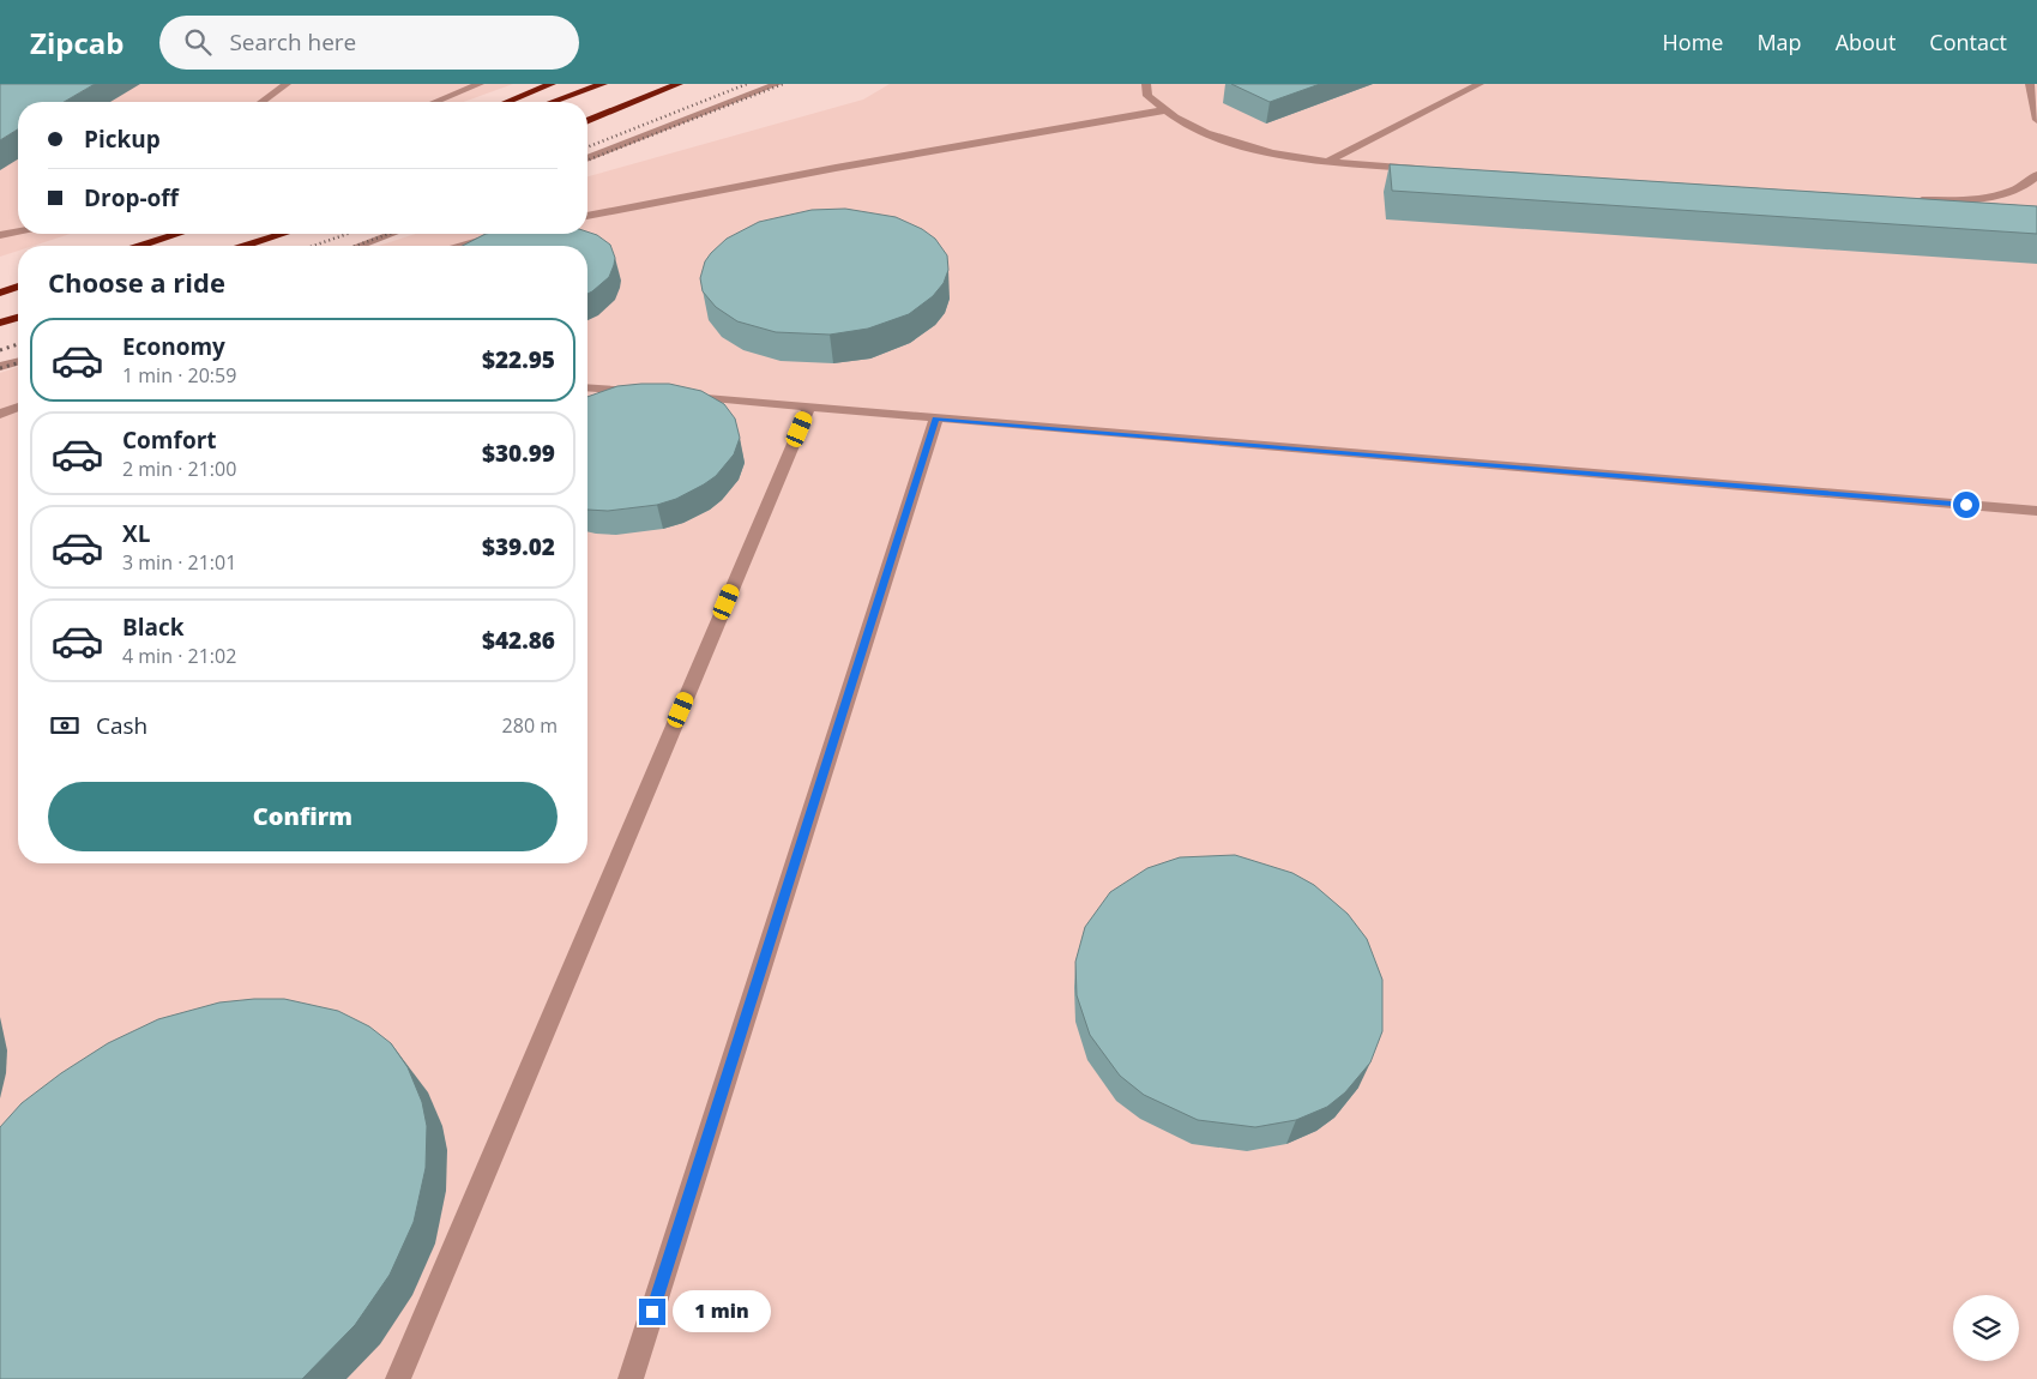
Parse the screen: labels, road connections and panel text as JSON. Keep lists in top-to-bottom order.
{
  "page": {
    "header": "Zipcab",
    "search": "Search here",
    "nav": [
      "Home",
      "Map",
      "About",
      "Contact"
    ],
    "banner": ["Pickup", "Drop-off"],
    "heading": "Choose a ride",
    "list": [
      {
        "name": "Economy",
        "note": "1 min · 20:59",
        "value": "$22.95"
      },
      {
        "name": "Comfort",
        "note": "2 min · 21:00",
        "value": "$30.99"
      },
      {
        "name": "XL",
        "note": "3 min · 21:01",
        "value": "$39.02"
      },
      {
        "name": "Black",
        "note": "4 min · 21:02",
        "value": "$42.86"
      }
    ],
    "pay": ["Cash", "280 m"],
    "buttons": "Confirm",
    "bubble": "1 min"
  }
}
